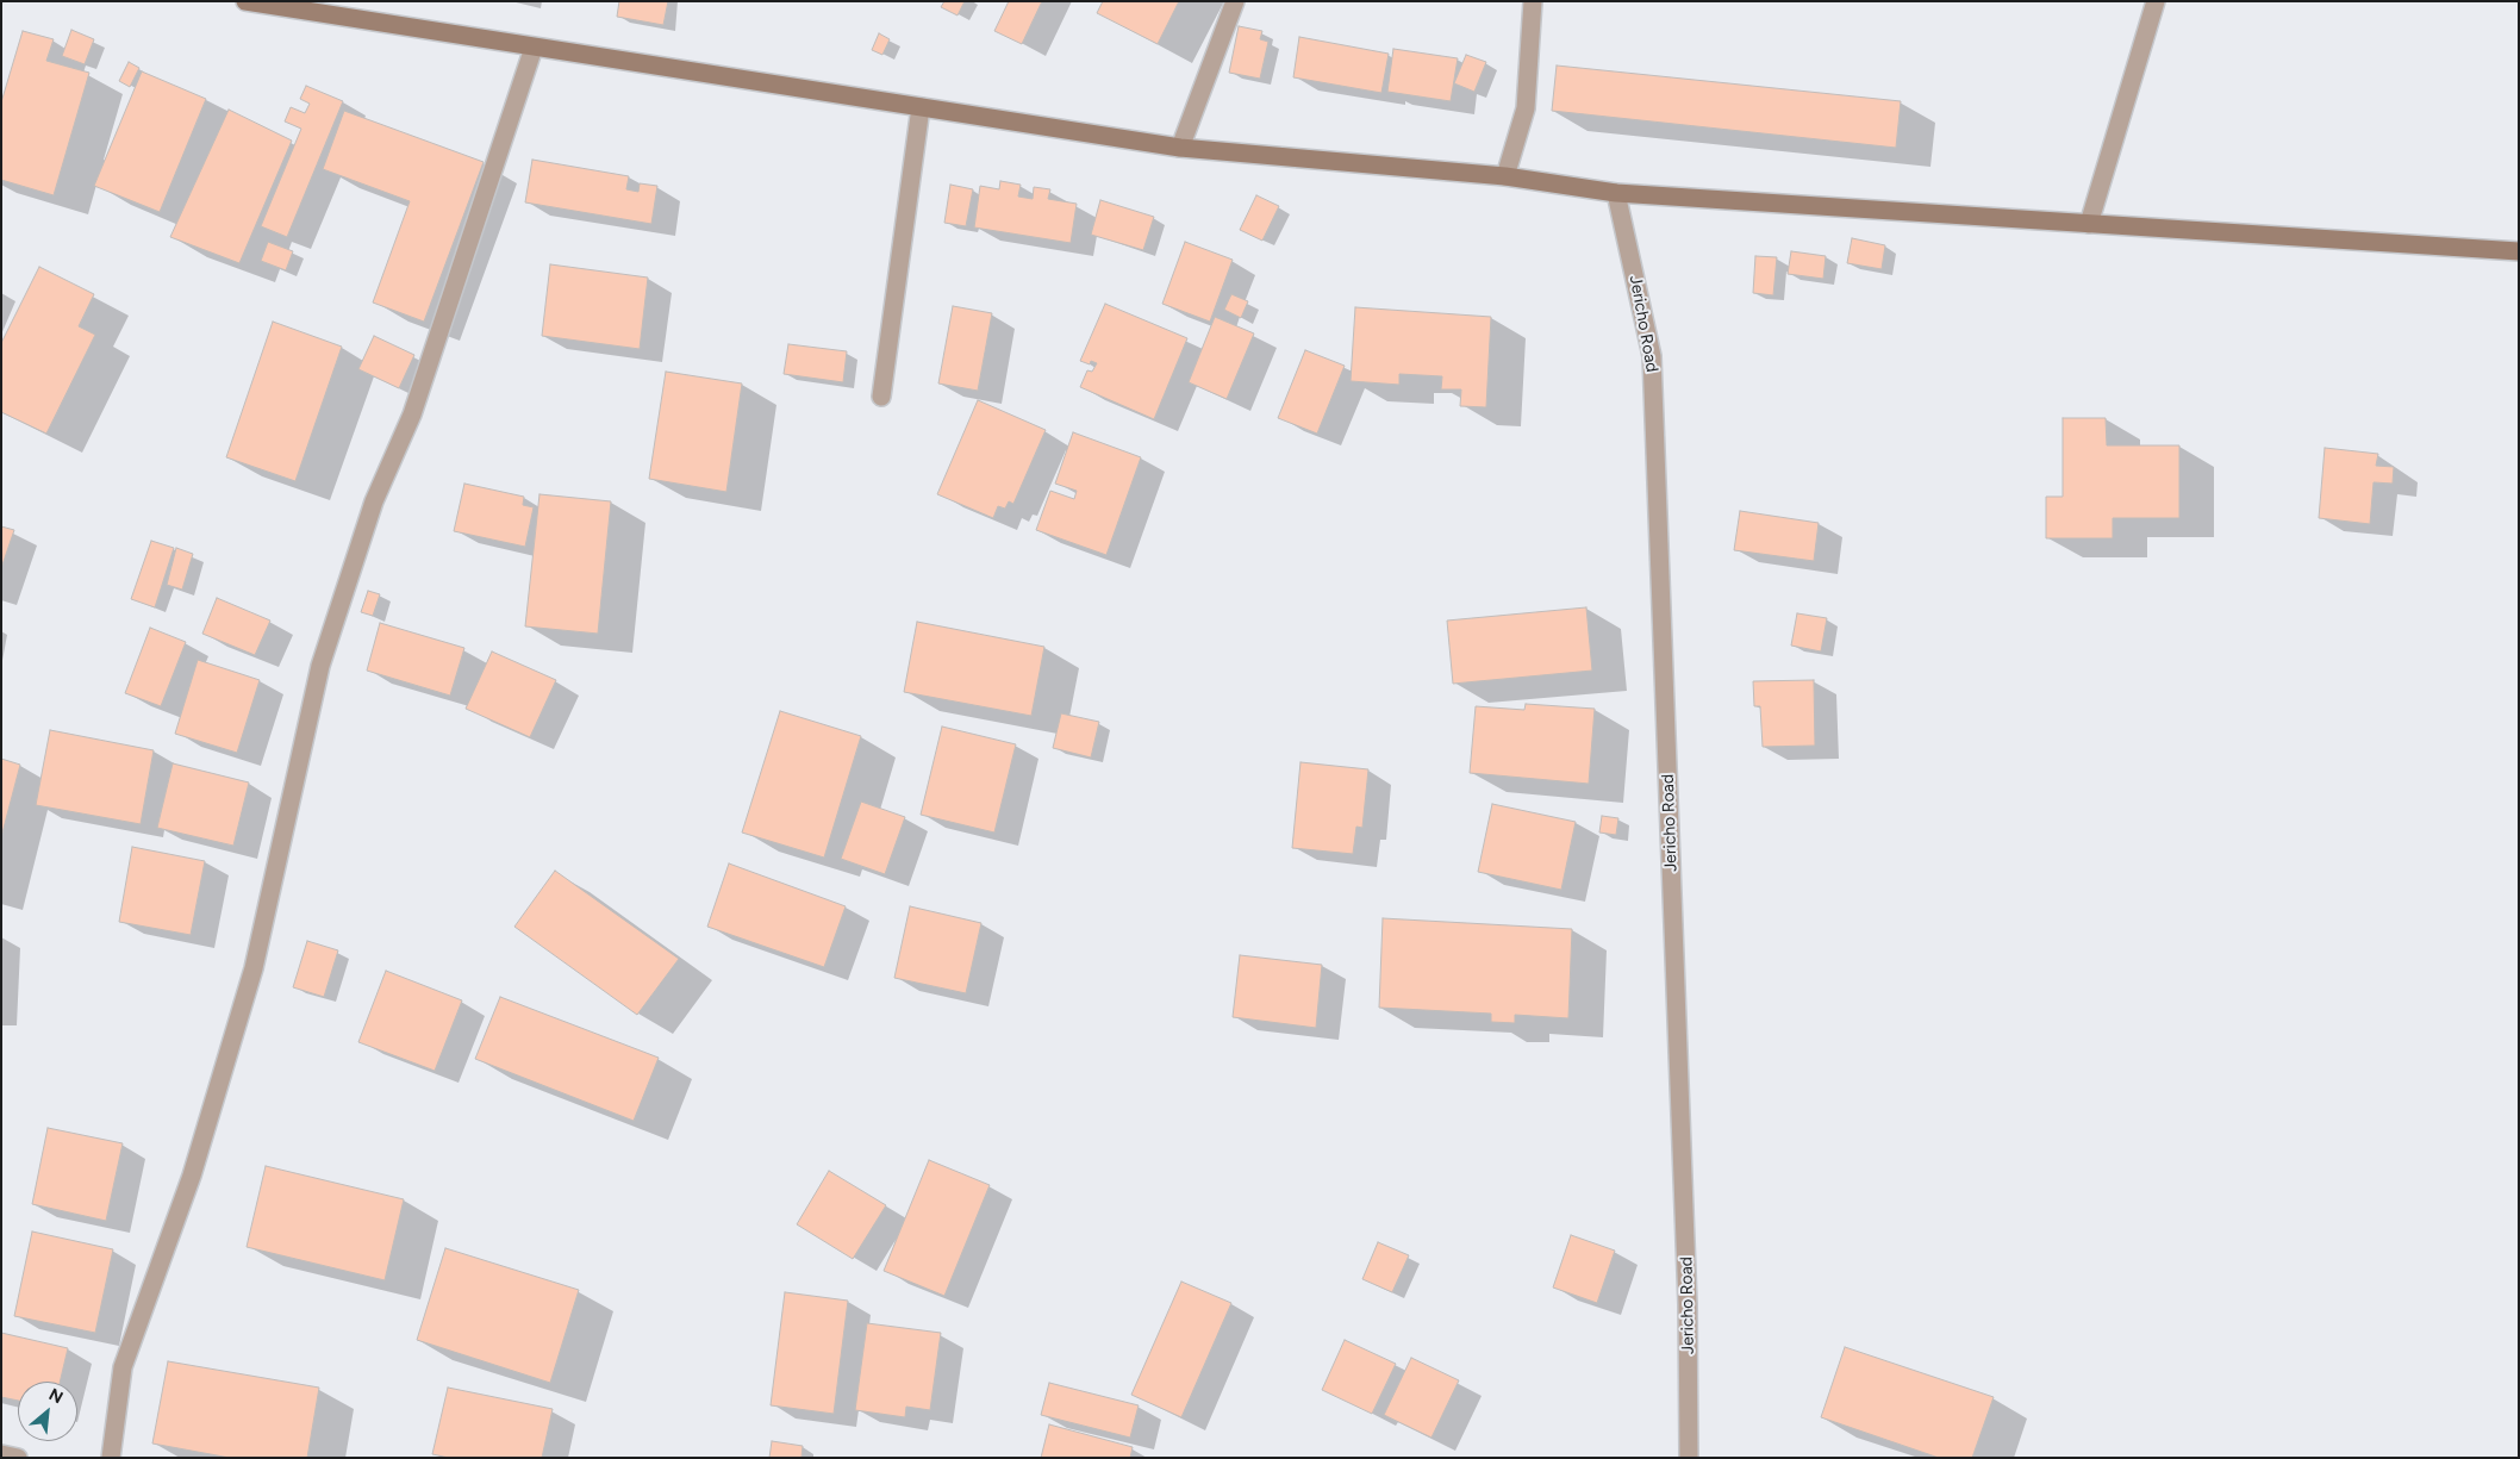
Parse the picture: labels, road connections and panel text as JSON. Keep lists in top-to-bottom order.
{
  "streets": {
    "street": ["Jericho Road"]
  },
  "north": "top right"
}
